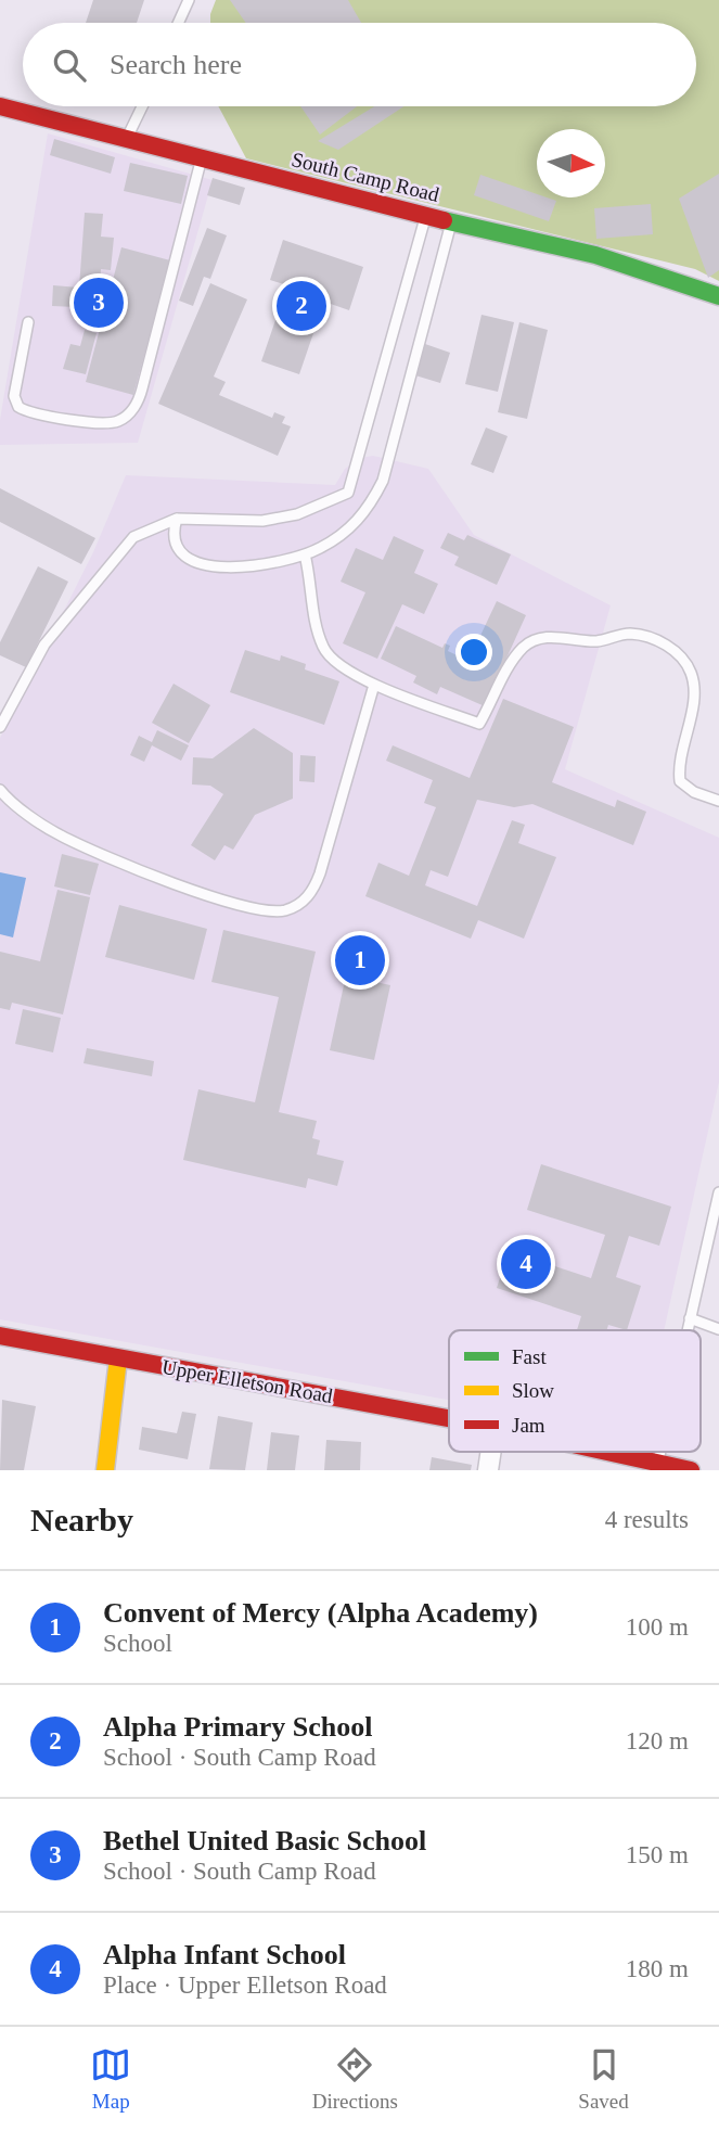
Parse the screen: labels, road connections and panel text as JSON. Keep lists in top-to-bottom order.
{
  "streets": {
    "street": ["South Camp Road", "Upper Elletson Road"]
  },
  "legend": ["Fast", "Slow", "Jam"],
  "north": "right",
  "page": {
    "search": "Search here",
    "pins": [
      "3",
      "2",
      "1",
      "4"
    ],
    "heading": ["Nearby", "4 results"],
    "list": [
      {
        "mark": "1",
        "name": "Convent of Mercy (Alpha Academy)",
        "note": "School",
        "value": "100 m"
      },
      {
        "mark": "2",
        "name": "Alpha Primary School",
        "note": "School · South Camp Road",
        "value": "120 m"
      },
      {
        "mark": "3",
        "name": "Bethel United Basic School",
        "note": "School · South Camp Road",
        "value": "150 m"
      },
      {
        "mark": "4",
        "name": "Alpha Infant School",
        "note": "Place · Upper Elletson Road",
        "value": "180 m"
      }
    ],
    "nav": ["Map", "Directions", "Saved"]
  }
}
